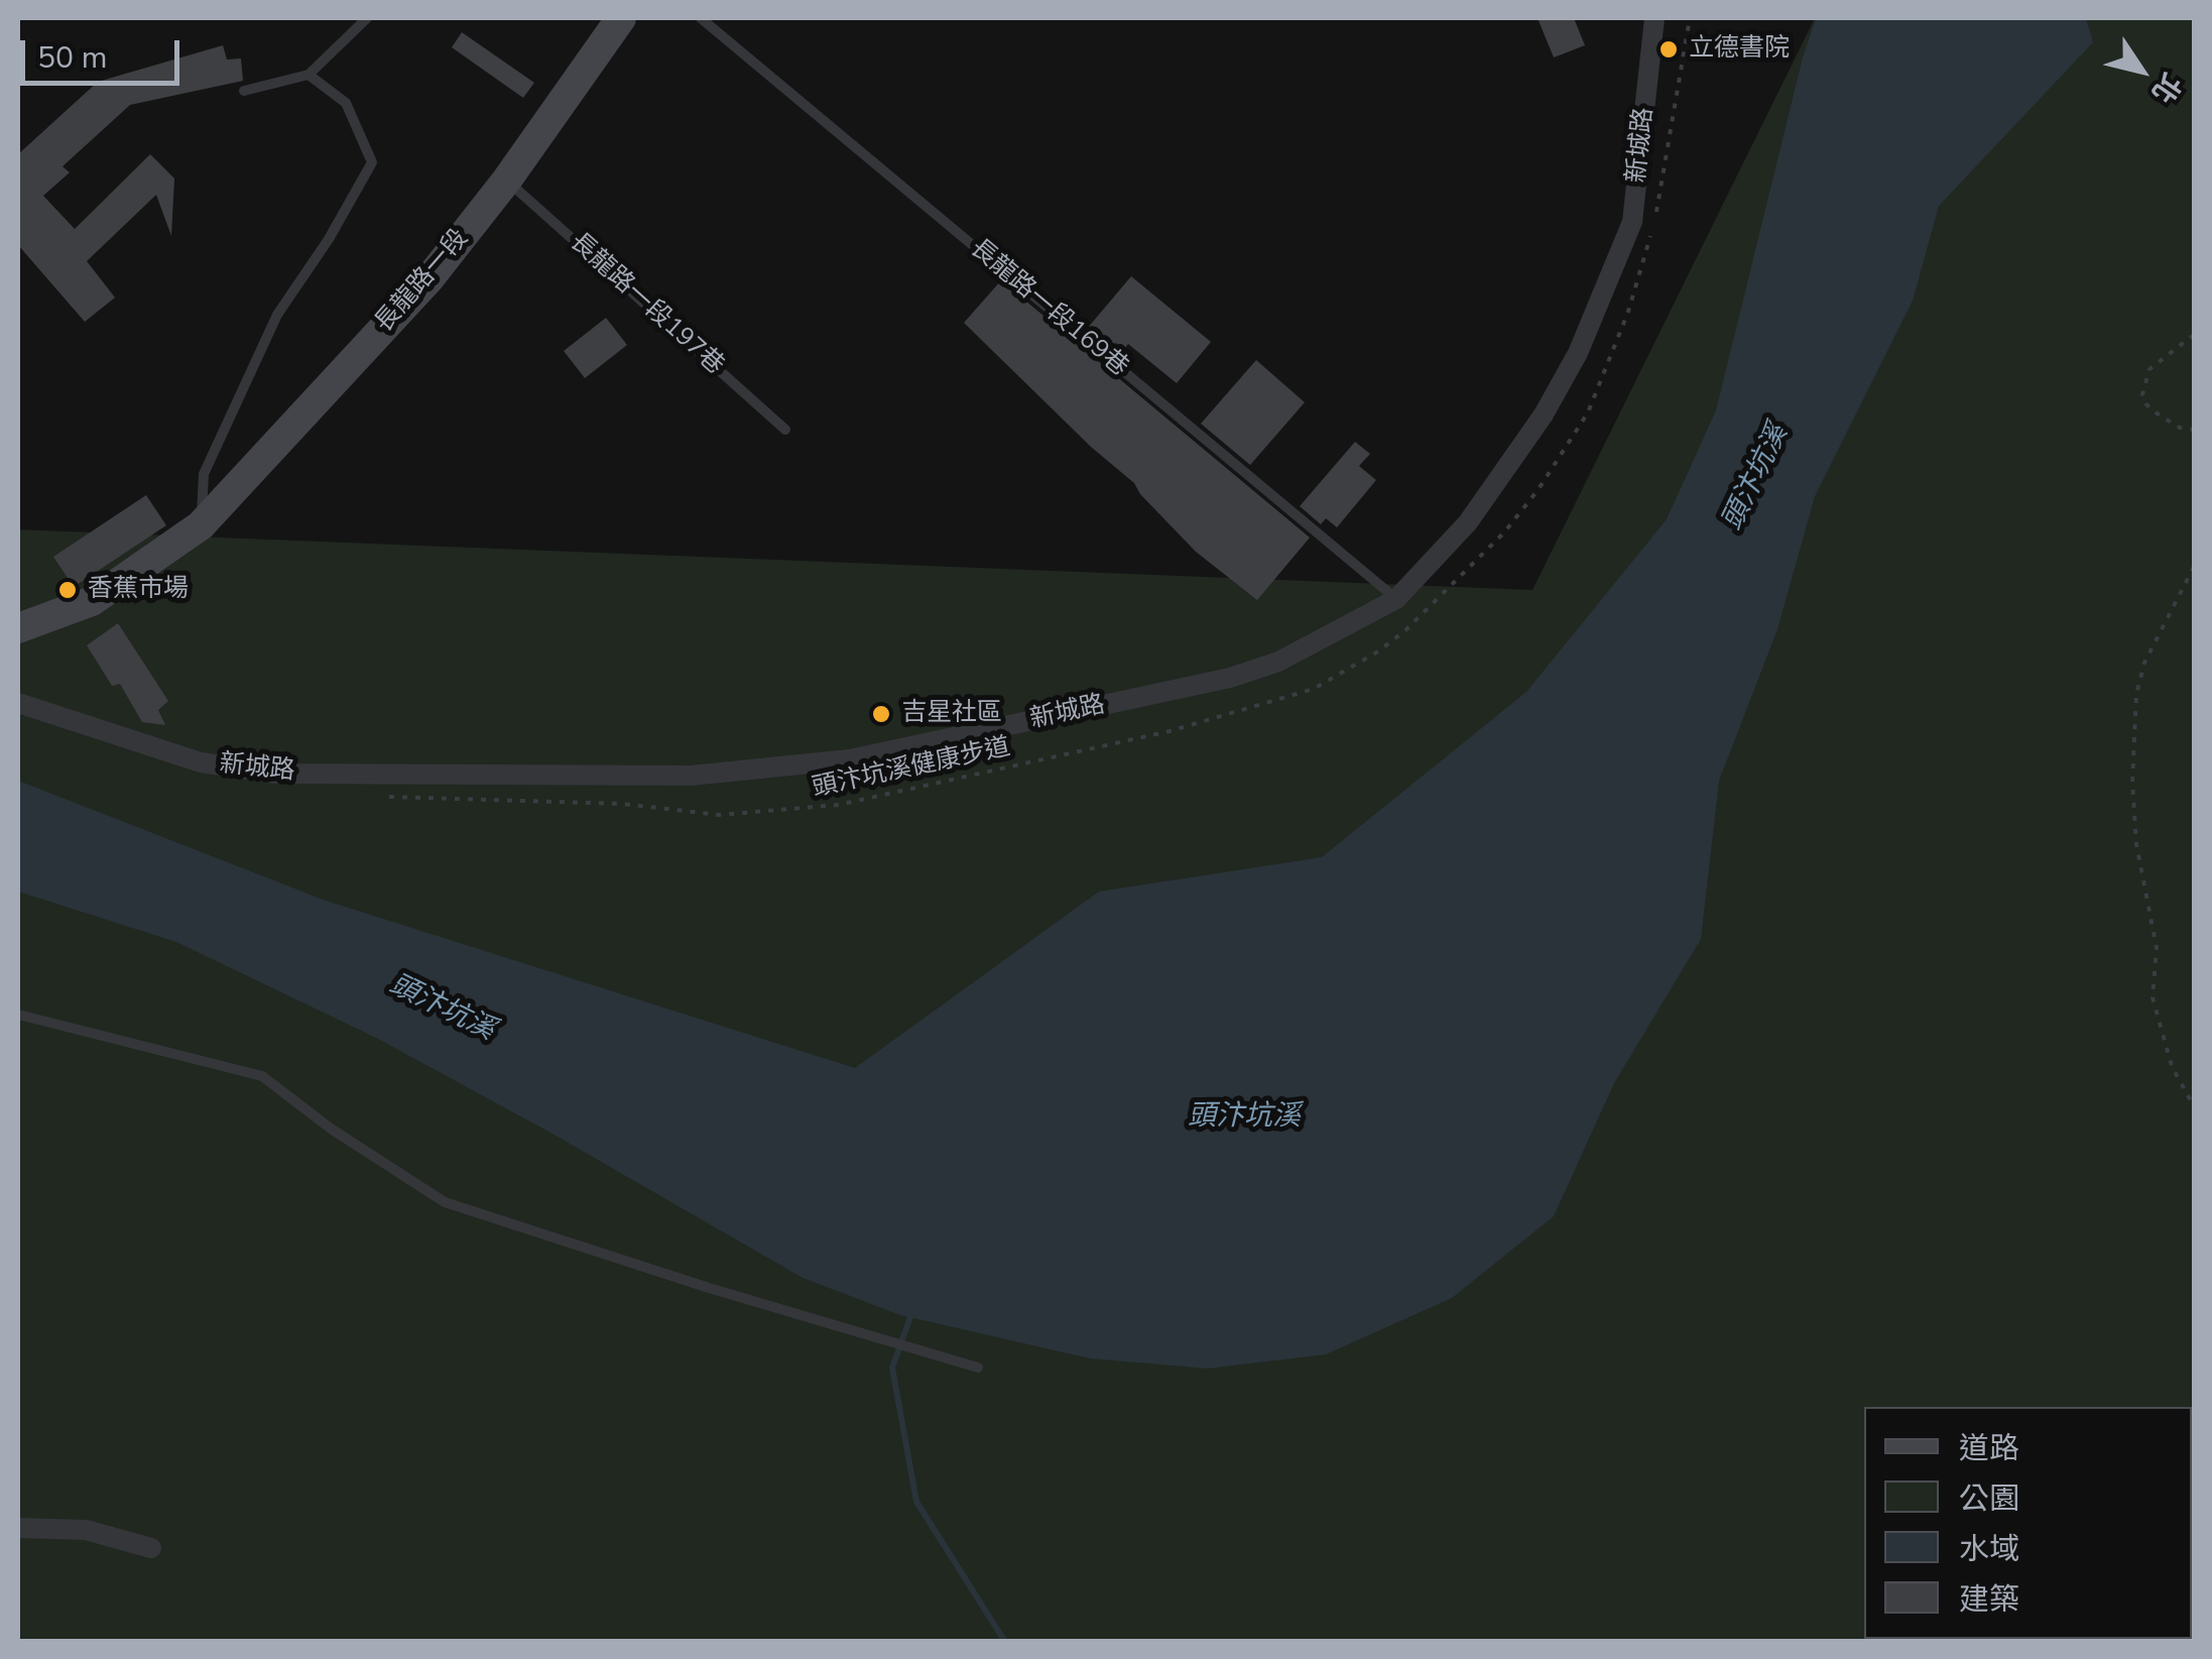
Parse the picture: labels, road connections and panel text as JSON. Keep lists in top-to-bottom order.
{
  "streets": {
    "main road": ["長龍路一段"],
    "street": ["新城路"],
    "lane": ["長龍路一段197巷", "長龍路一段169巷"],
    "path": ["頭汴坑溪健康步道"]
  },
  "crossings": [
    ["新城路", "長龍路一段169巷"],
    ["長龍路一段", "長龍路一段197巷"]
  ],
  "water": ["頭汴坑溪"],
  "places": ["立德書院", "香蕉市場", "吉星社區"],
  "legend": [
    "道路",
    "公園",
    "水域",
    "建築"
  ],
  "scale_bar": "50 m",
  "north": "bottom right"
}
